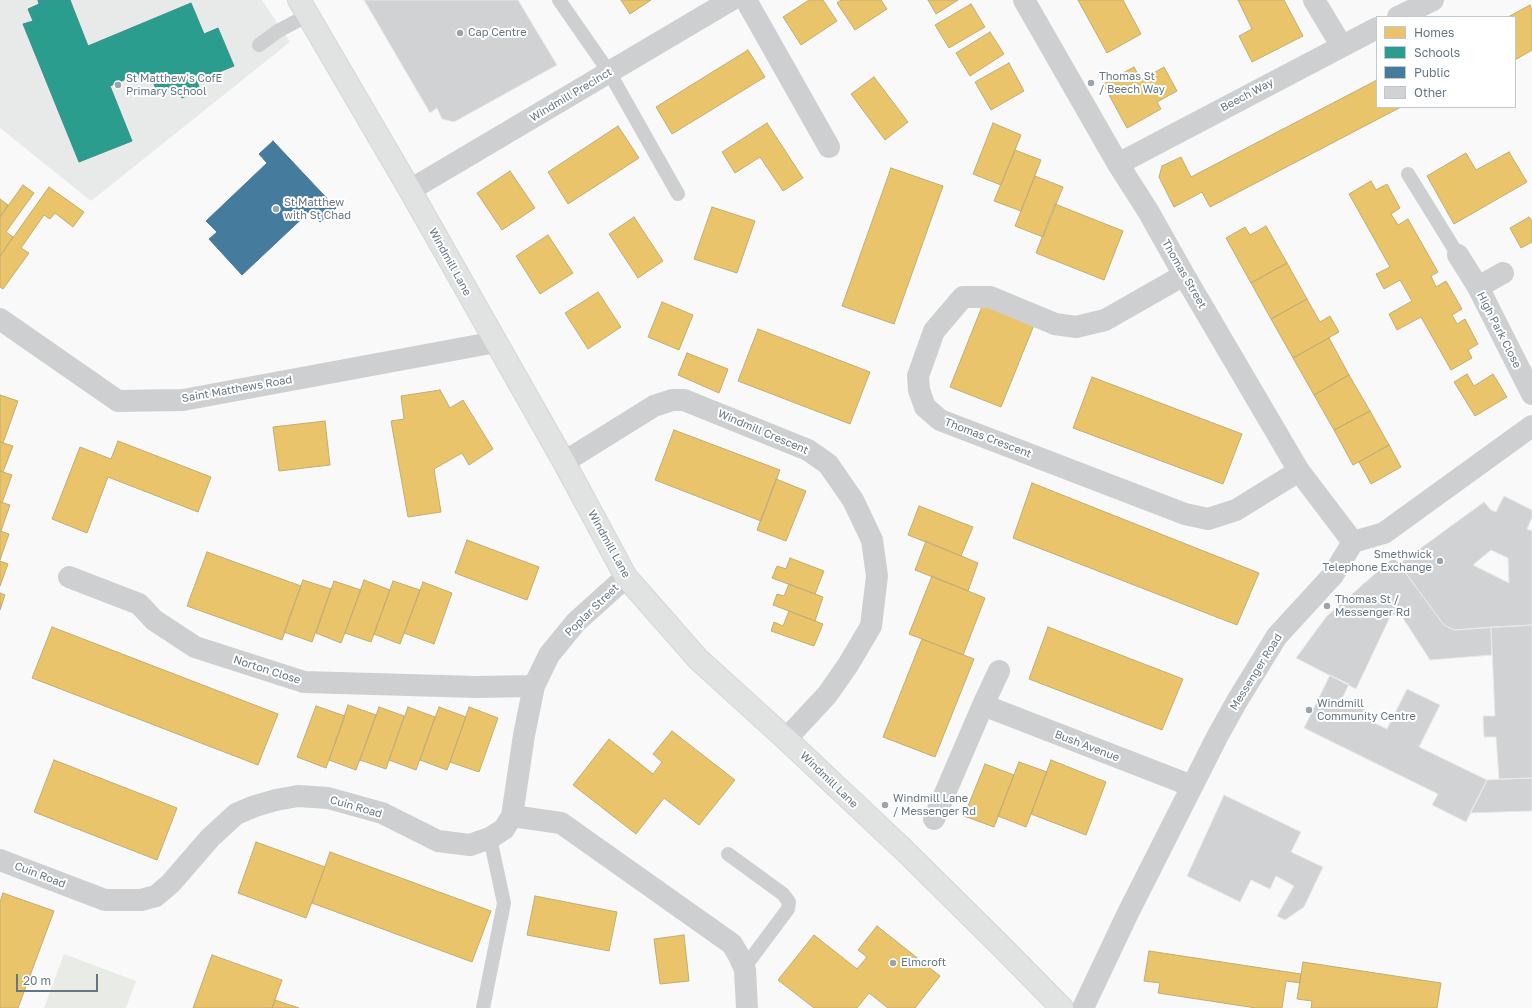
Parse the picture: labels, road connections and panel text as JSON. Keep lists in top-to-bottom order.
{
  "streets": {
    "main road": ["Windmill Lane"],
    "street": [
      "Windmill Precinct",
      "Beech Way",
      "Thomas Street",
      "High Park Close",
      "Saint Matthews Road",
      "Windmill Crescent",
      "Thomas Crescent",
      "Poplar Street",
      "Norton Close",
      "Messenger Road",
      "Bush Avenue",
      "Cuin Road"
    ]
  },
  "crossings": [
    ["Windmill Precinct", "Windmill Lane"],
    ["Beech Way", "Thomas Street"],
    ["Windmill Lane", "Saint Matthews Road"],
    ["Windmill Lane", "Windmill Crescent"],
    ["Windmill Lane", "Poplar Street"],
    ["Thomas Street", "Thomas Crescent"],
    ["Thomas Street", "Messenger Road"],
    ["Poplar Street", "Norton Close"],
    ["Poplar Street", "Cuin Road"],
    ["Norton Close", "Cuin Road"],
    ["Messenger Road", "Bush Avenue"]
  ],
  "places": [
    "Cap Centre",
    "Thomas St / Beech Way",
    "St Matthew's CofE Primary School",
    "St Matthew with St Chad",
    "Smethwick Telephone Exchange",
    "Thomas St / Messenger Rd",
    "Windmill Community Centre",
    "Windmill Lane / Messenger Rd",
    "Elmcroft"
  ],
  "legend": [
    "Homes",
    "Schools",
    "Public",
    "Other"
  ],
  "scale_bar": "20 m"
}
